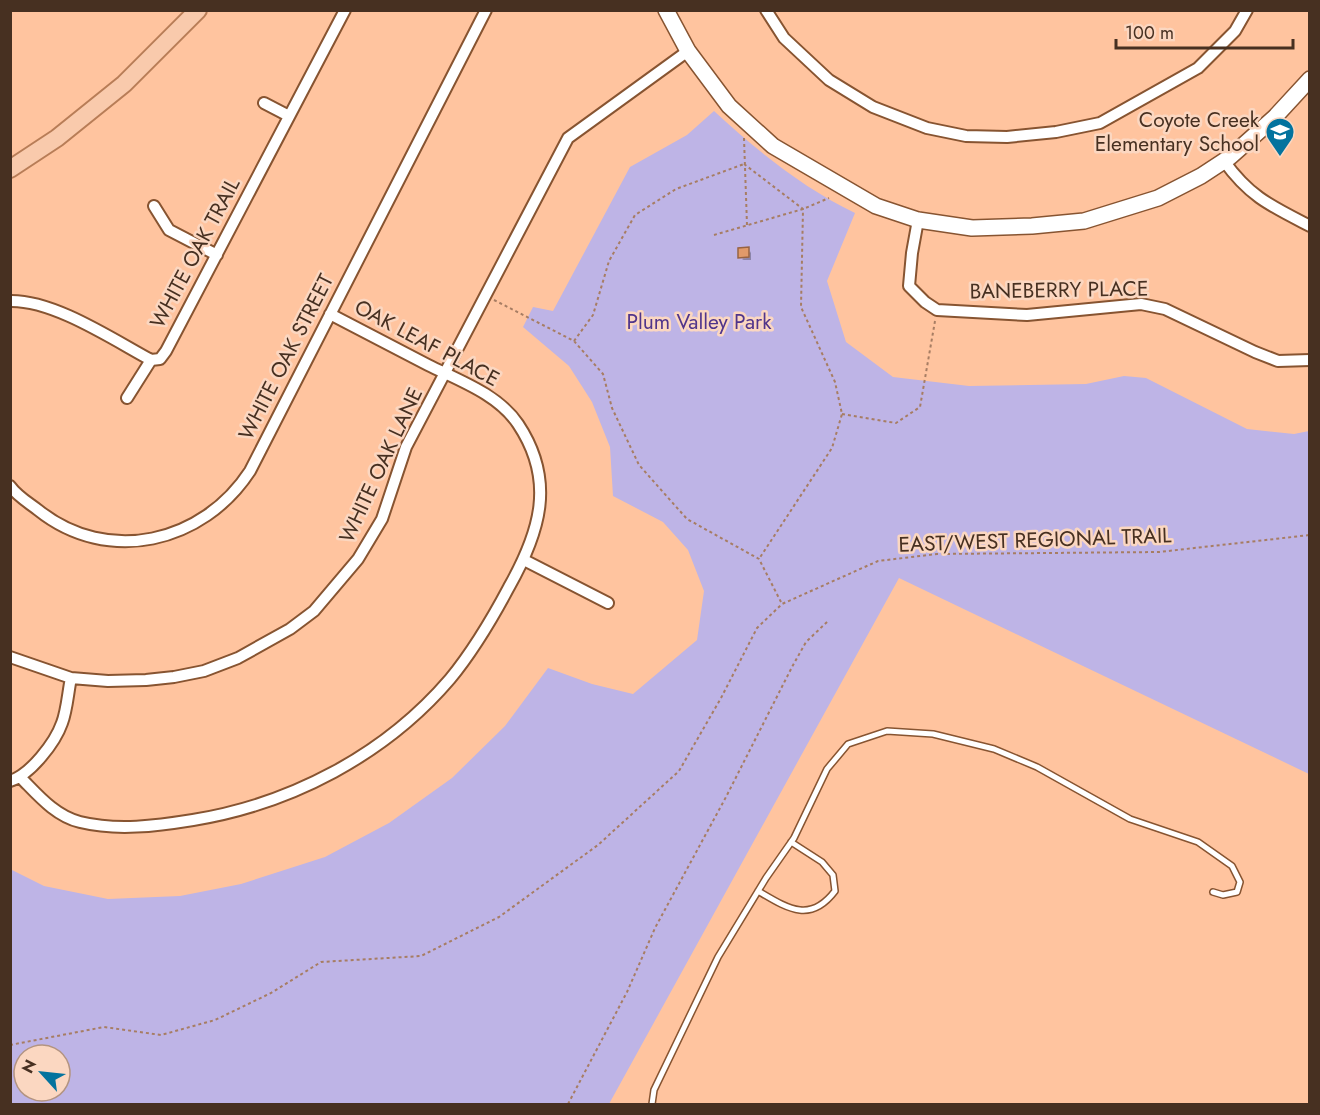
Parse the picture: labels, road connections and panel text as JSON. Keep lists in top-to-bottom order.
{
  "streets": {
    "street": [
      "WHITE OAK TRAIL",
      "BANEBERRY PLACE",
      "OAK LEAF PLACE",
      "WHITE OAK STREET",
      "WHITE OAK LANE"
    ],
    "path": ["EAST/WEST REGIONAL TRAIL"]
  },
  "crossings": [
    ["OAK LEAF PLACE", "WHITE OAK STREET"],
    ["OAK LEAF PLACE", "WHITE OAK LANE"]
  ],
  "parks": ["Plum Valley Park"],
  "places": {
    "school or university": ["Coyote Creek Elementary School"]
  },
  "scale_bar": "100 m",
  "north": "top left"
}
